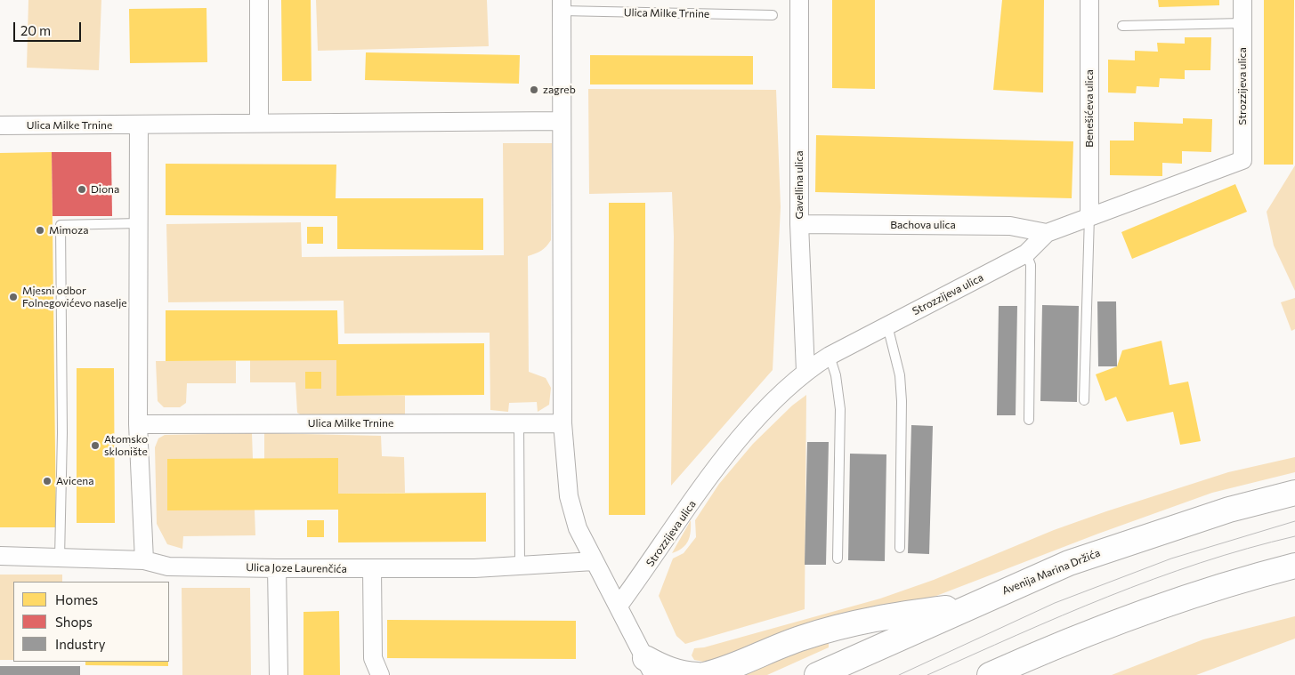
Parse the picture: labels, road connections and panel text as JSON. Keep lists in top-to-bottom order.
{
  "streets": {
    "main road": ["Avenija Marina Držića"],
    "street": [
      "Ulica Milke Trnine",
      "Strozzijeva ulica",
      "Benešićeva ulica",
      "Gavellina ulica",
      "Bachova ulica",
      "Ulica Joze Laurenčića"
    ]
  },
  "crossings": [
    ["Ulica Milke Trnine", "Strozzijeva ulica"],
    ["Ulica Milke Trnine", "Ulica Joze Laurenčića"],
    ["Strozzijeva ulica", "Benešićeva ulica"],
    ["Strozzijeva ulica", "Gavellina ulica"],
    ["Strozzijeva ulica", "Bachova ulica"],
    ["Gavellina ulica", "Bachova ulica"]
  ],
  "places": [
    "zagreb",
    "Diona",
    "Mimoza",
    "Mjesni odbor Folnegovićevo naselje",
    "Atomsko sklonište",
    "Avicena"
  ],
  "legend": ["Homes", "Shops", "Industry"],
  "scale_bar": "20 m"
}
